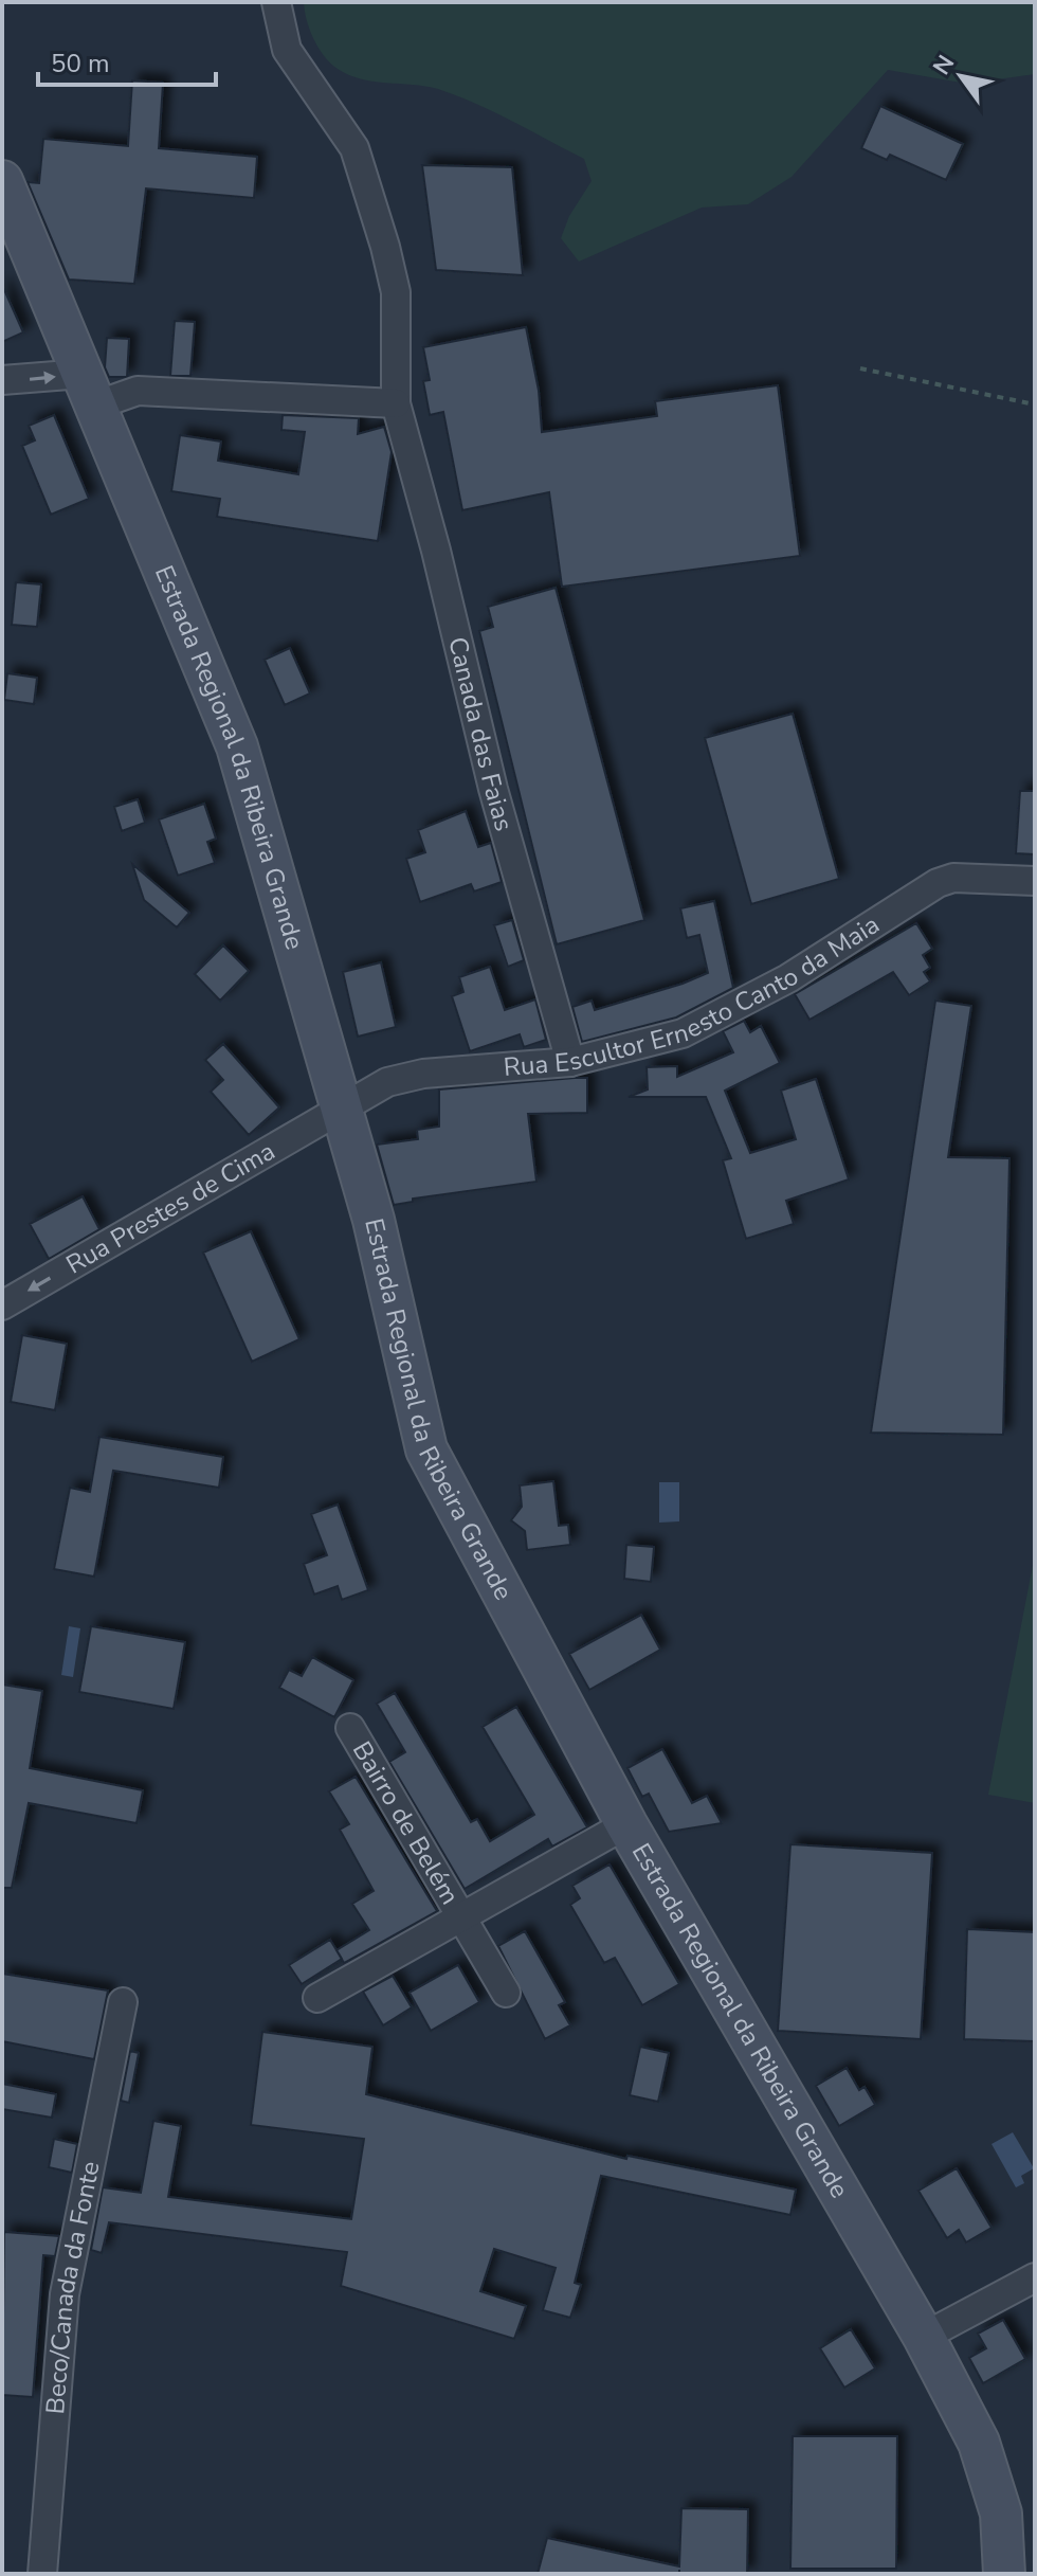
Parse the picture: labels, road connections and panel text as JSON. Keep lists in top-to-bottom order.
{
  "streets": {
    "main road": ["Estrada Regional da Ribeira Grande"],
    "street": [
      "Canada das Faias",
      "Rua Escultor Ernesto Canto da Maia",
      "Rua Prestes de Cima",
      "Bairro de Belém",
      "Beco/Canada da Fonte"
    ]
  },
  "crossings": [
    ["Canada das Faias", "Rua Escultor Ernesto Canto da Maia"],
    ["Estrada Regional da Ribeira Grande", "Rua Escultor Ernesto Canto da Maia"],
    ["Estrada Regional da Ribeira Grande", "Rua Prestes de Cima"],
    ["Estrada Regional da Ribeira Grande", "Bairro de Belém"],
    ["Rua Escultor Ernesto Canto da Maia", "Rua Prestes de Cima"]
  ],
  "one_way": ["Rua Prestes de Cima"],
  "scale_bar": "50 m",
  "north": "top left"
}
